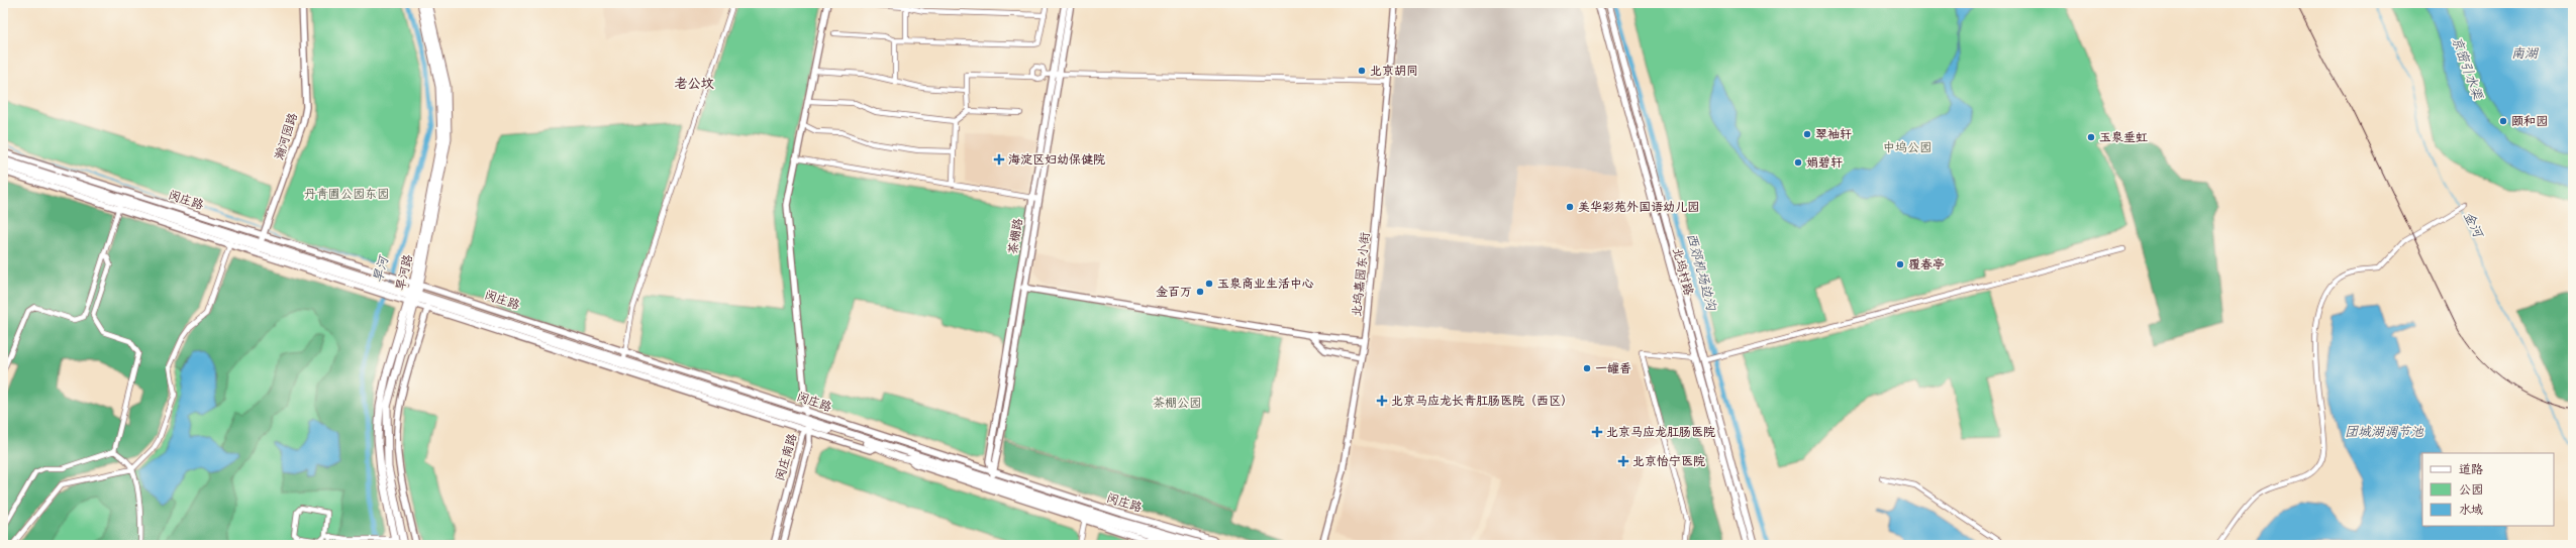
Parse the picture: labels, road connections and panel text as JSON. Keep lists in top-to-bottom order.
{
  "streets": {
    "main road": ["闵庄路", "北坞村路", "旱河路"],
    "street": [
      "瀚河园路",
      "茶棚路",
      "北坞嘉园东小街",
      "闵庄南路"
    ]
  },
  "crossings": [
    ["瀚河园路", "闵庄路"],
    ["闵庄路", "茶棚路"],
    ["闵庄路", "旱河路"],
    ["闵庄路", "闵庄南路"]
  ],
  "districts": ["老公坟"],
  "water": [
    "南湖",
    "京密引水渠",
    "金河",
    "旱河",
    "西郊机场边沟",
    "团城湖调节池"
  ],
  "parks": ["中坞公园", "丹青圃公园东园", "茶棚公园"],
  "places": {
    "other": [
      "北京胡同",
      "颐和园",
      "翠袖轩",
      "玉泉垂虹",
      "娟碧轩",
      "美华彩苑外国语幼儿园",
      "覆春亭",
      "玉泉商业生活中心",
      "金百万",
      "一罐香"
    ],
    "health": [
      "海淀区妇幼保健院",
      "北京马应龙长青肛肠医院（西区）",
      "北京马应龙肛肠医院",
      "北京怡宁医院"
    ]
  },
  "legend": ["道路", "公园", "水域"]
}
